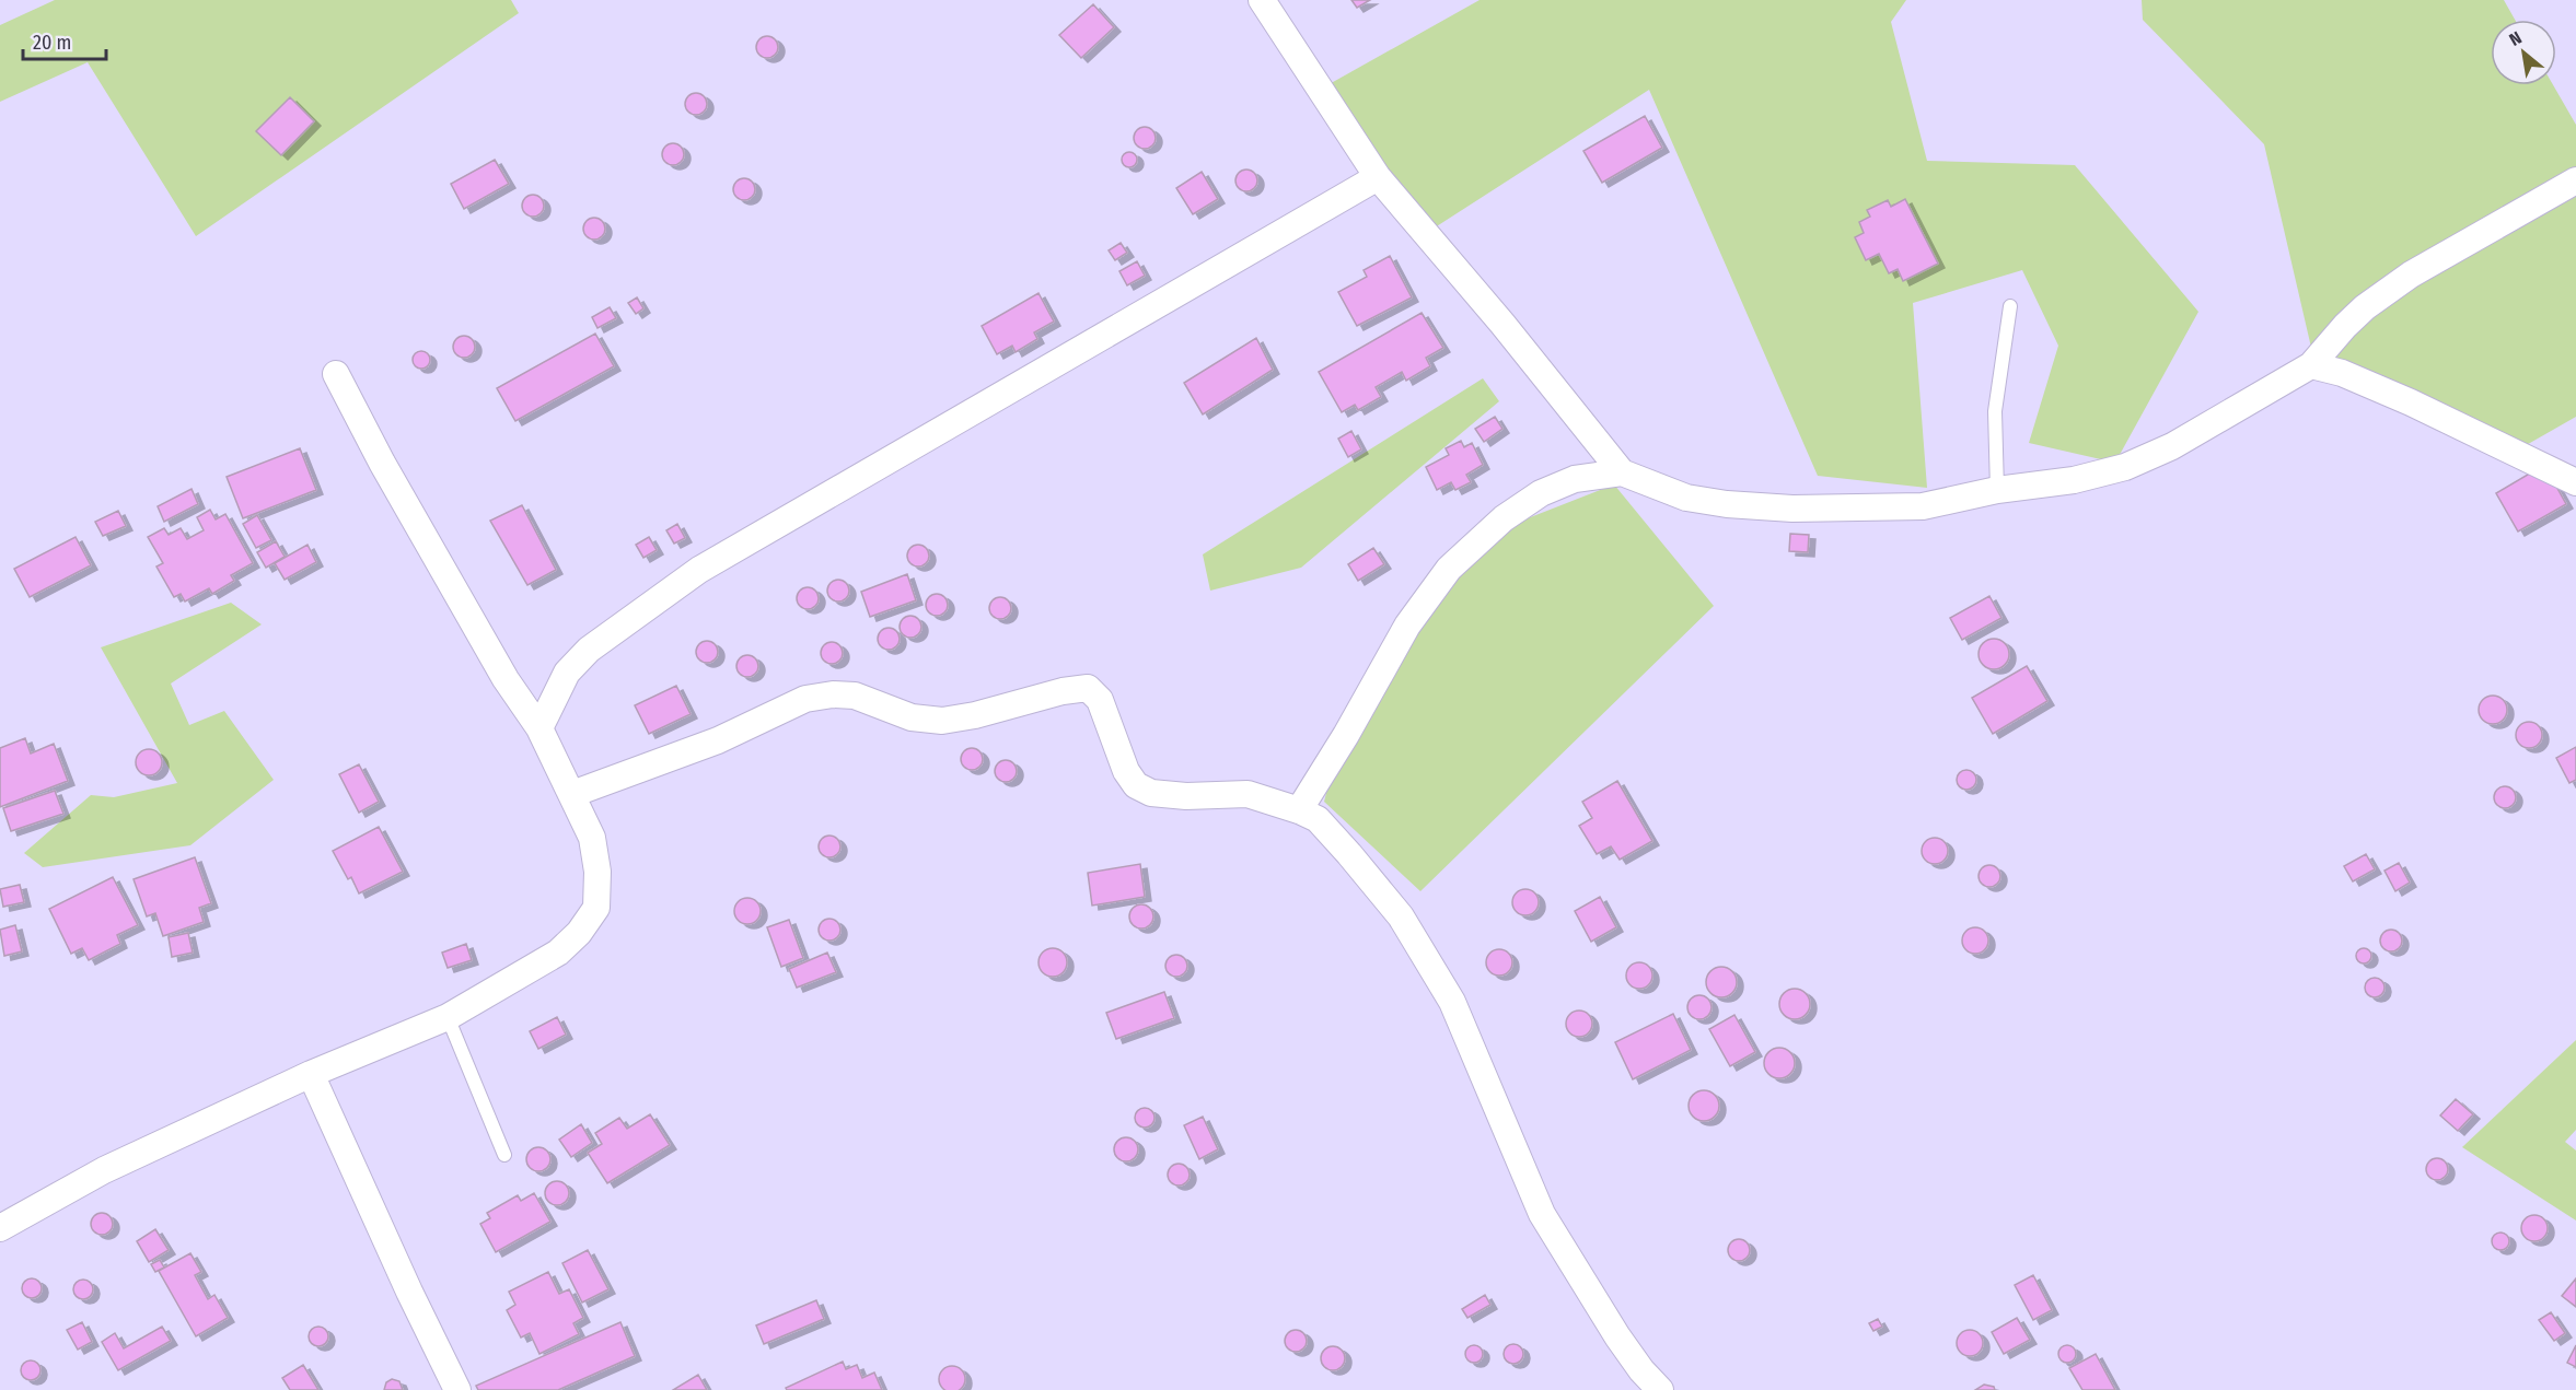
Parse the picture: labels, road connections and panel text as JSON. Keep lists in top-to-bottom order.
{
  "scale_bar": "20 m",
  "north": "top left"
}
